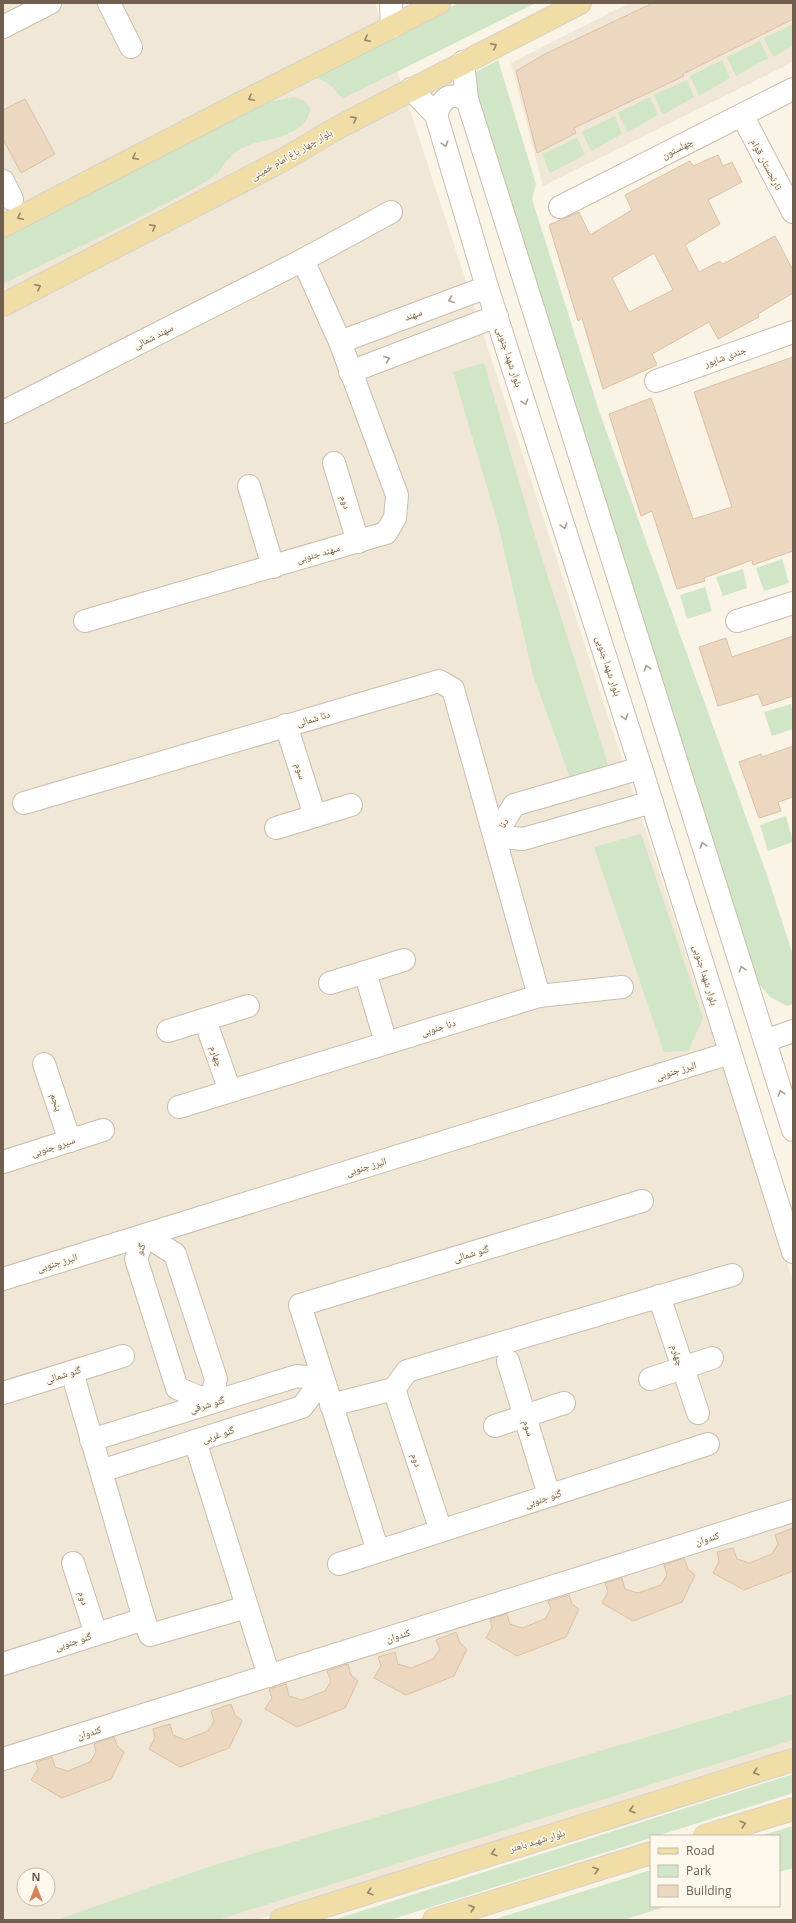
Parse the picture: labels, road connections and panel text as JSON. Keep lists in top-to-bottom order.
{
  "streets": {
    "main road": ["بلوار چهار باغ امام خمینی", "بلوار شهید باهنر"],
    "street": [
      "چهلستون",
      "نارنجستان قوام",
      "سهند",
      "سهند شمالی",
      "جندی شاپور",
      "بلوار شهدا جنوبی",
      "دوم",
      "سهند جنوبی",
      "دنا شمالی",
      "سوم",
      "دنا",
      "دنا جنوبی",
      "چهارم",
      "البرز جنوبی",
      "پنجم",
      "سیرو جنوبی",
      "گنو",
      "گنو شمالی",
      "گنو شرقی",
      "گنو غربی",
      "گنو جنوبی",
      "کندوان"
    ]
  },
  "crossings": [
    ["چهلستون", "نارنجستان قوام"],
    ["بلوار چهار باغ امام خمینی", "بلوار شهدا جنوبی"],
    ["سهند", "بلوار شهدا جنوبی"],
    ["بلوار شهدا جنوبی", "دنا"],
    ["بلوار شهدا جنوبی", "البرز جنوبی"],
    ["دوم", "سهند جنوبی"],
    ["دوم", "گنو جنوبی"],
    ["دنا شمالی", "سوم"],
    ["دنا شمالی", "دنا"],
    ["سوم", "گنو جنوبی"],
    ["دنا جنوبی", "چهارم"],
    ["البرز جنوبی", "گنو"],
    ["پنجم", "سیرو جنوبی"],
    ["گنو", "گنو شرقی"],
    ["گنو شمالی", "گنو شرقی"],
    ["گنو شمالی", "گنو غربی"],
    ["گنو شرقی", "گنو غربی"]
  ],
  "legend": ["Road", "Park", "Building"],
  "north": "top"
}
